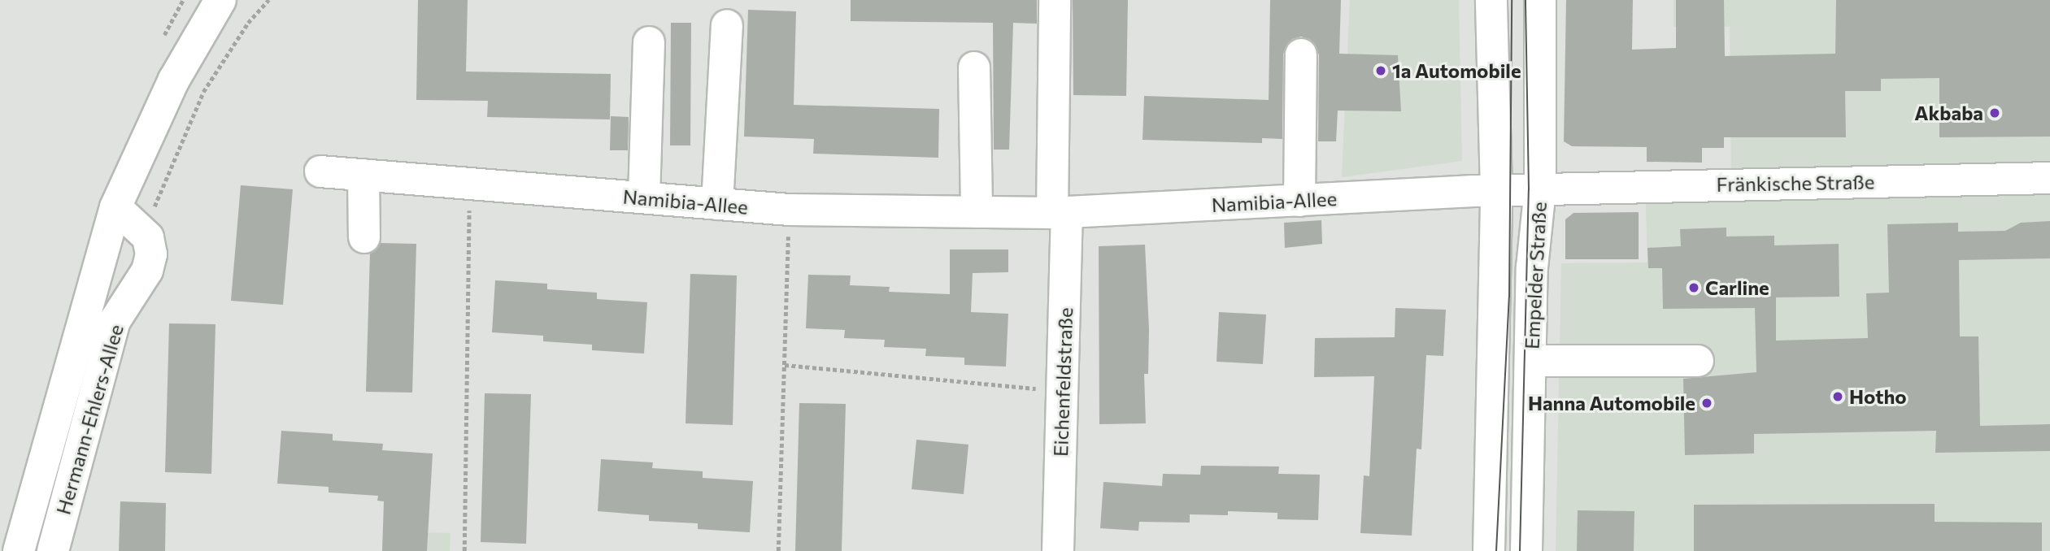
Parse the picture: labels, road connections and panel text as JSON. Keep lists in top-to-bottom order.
{
  "streets": {
    "street": [
      "Fränkische Straße",
      "Namibia-Allee",
      "Empelder Straße",
      "Eichenfeldstraße",
      "Hermann-Ehlers-Allee"
    ]
  },
  "crossings": [
    ["Fränkische Straße", "Namibia-Allee"],
    ["Fränkische Straße", "Empelder Straße"],
    ["Namibia-Allee", "Empelder Straße"],
    ["Namibia-Allee", "Eichenfeldstraße"]
  ],
  "places": [
    "1a Automobile",
    "Akbaba",
    "Carline",
    "Hotho",
    "Hanna Automobile"
  ]
}
